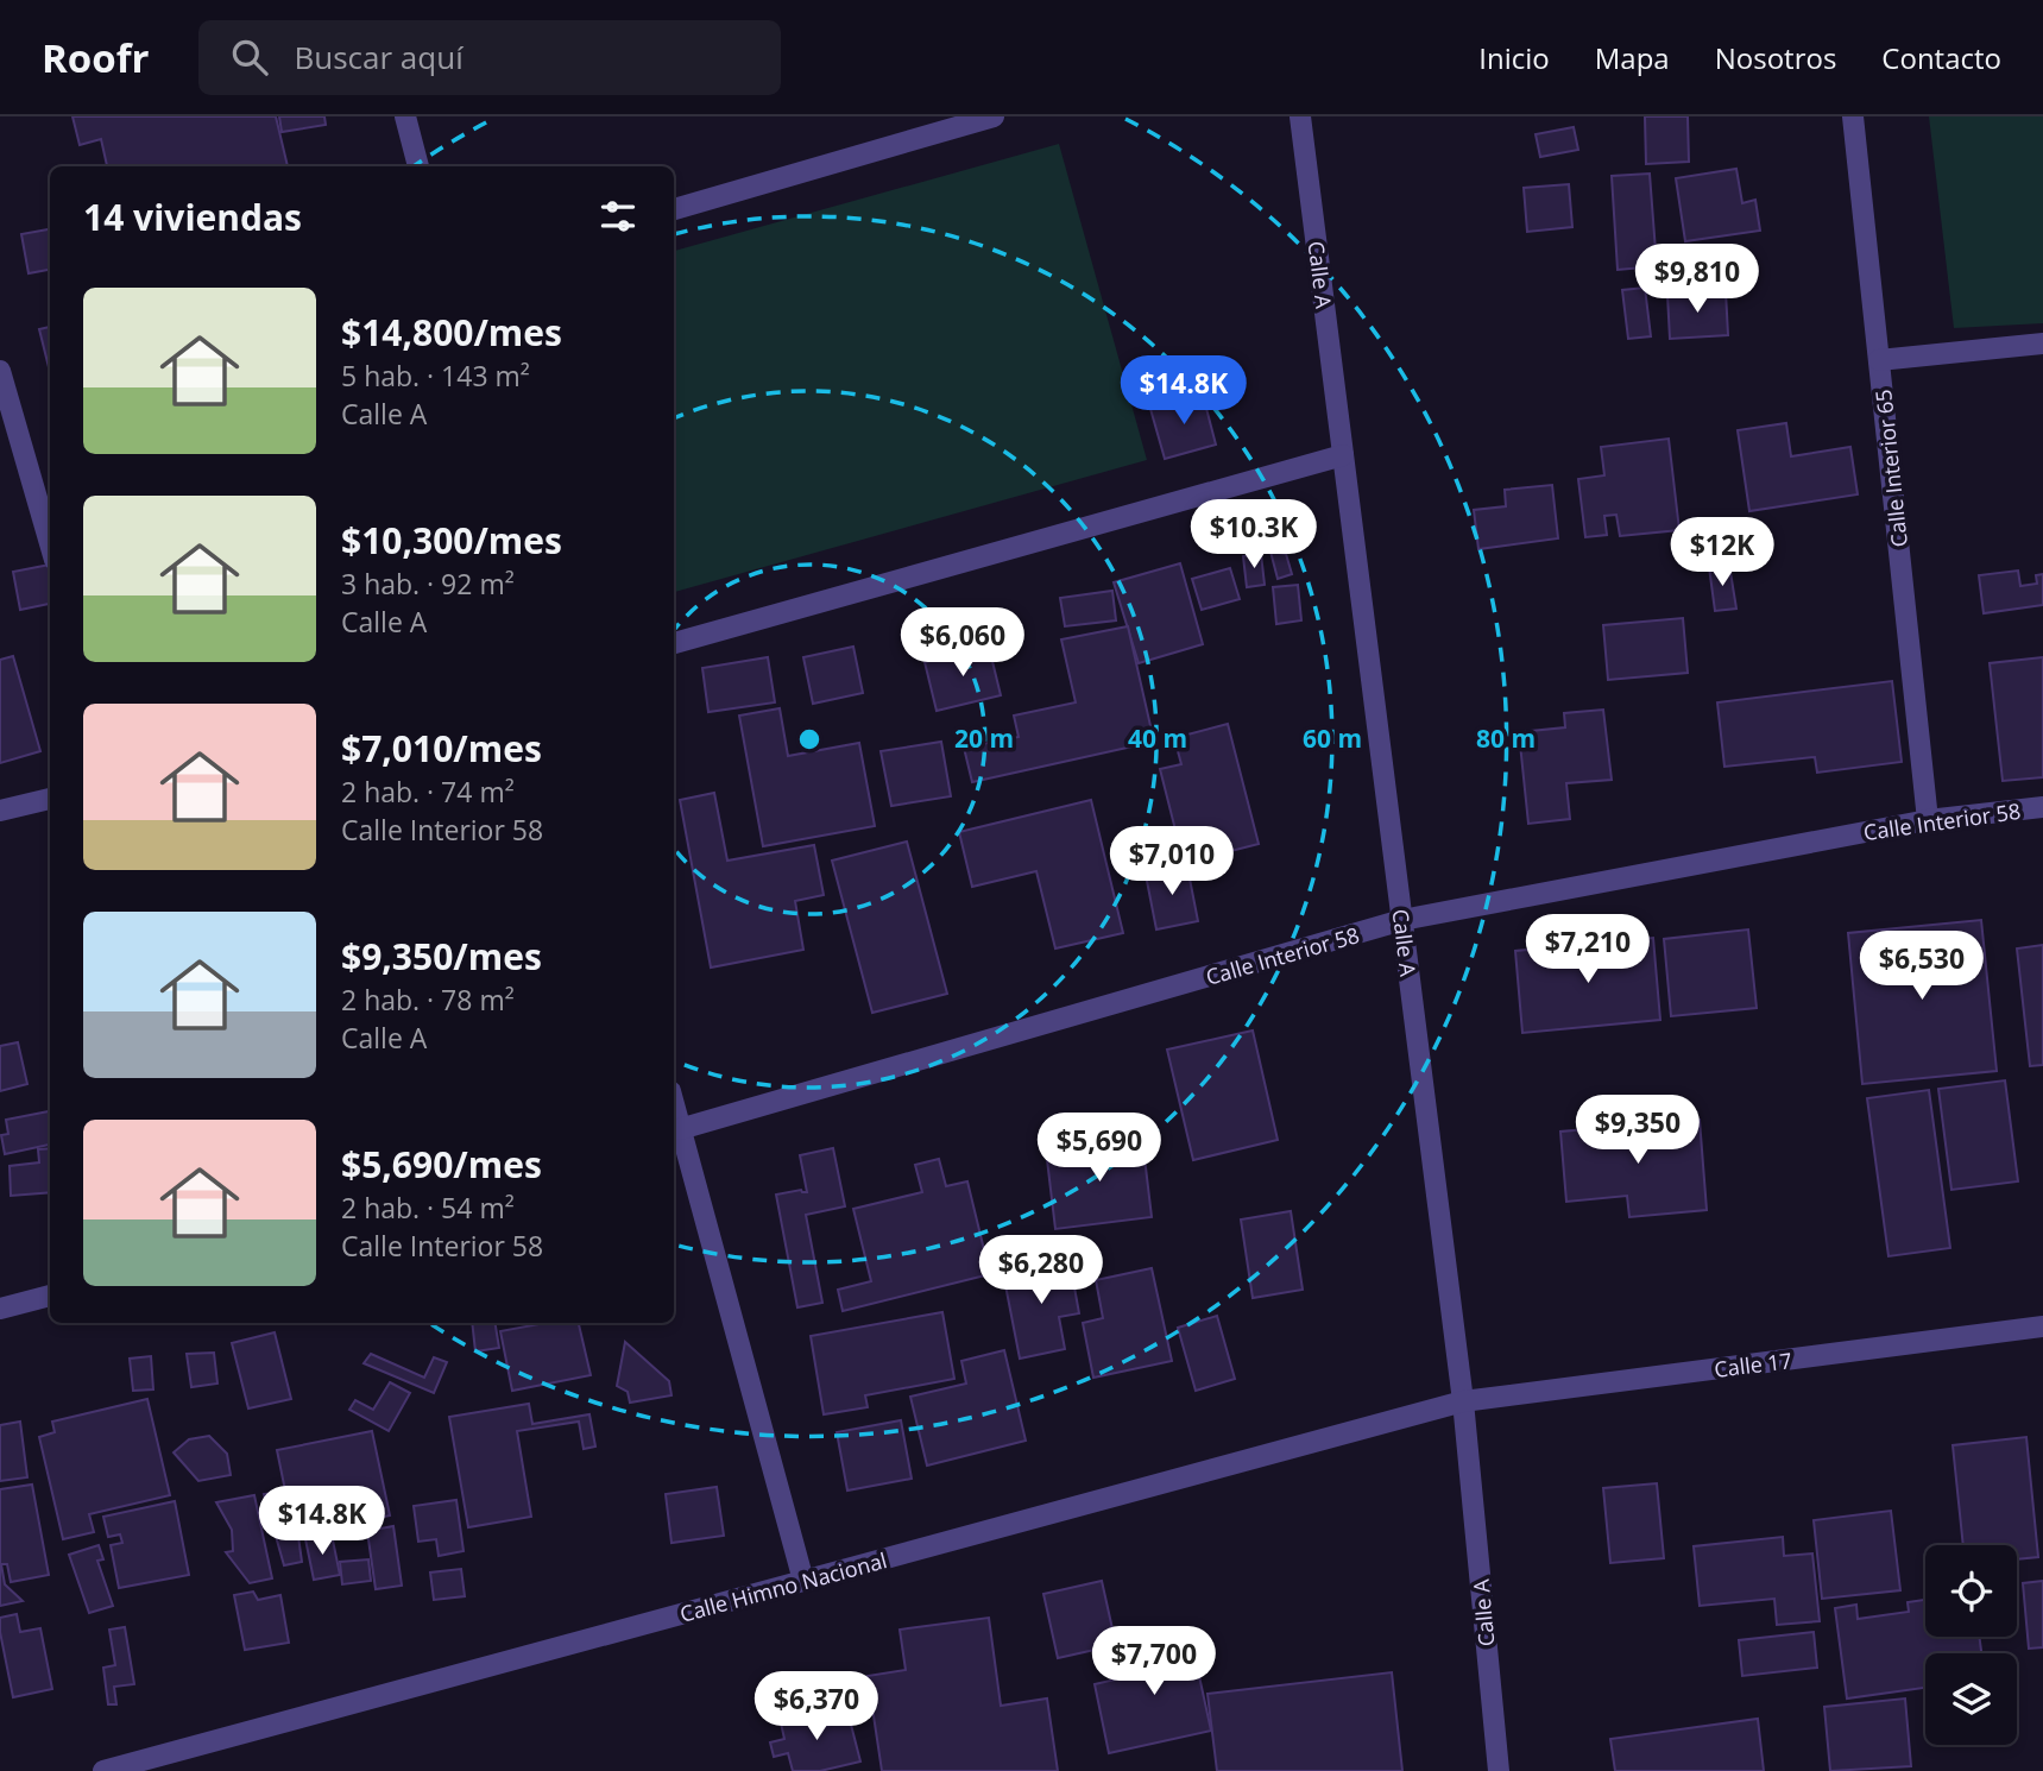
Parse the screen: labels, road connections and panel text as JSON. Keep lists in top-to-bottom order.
{
  "streets": {
    "street": [
      "Calle A",
      "Calle Interior 65",
      "Calle Interior 58",
      "Calle 17",
      "Calle Himno Nacional"
    ]
  },
  "crossings": [
    ["Calle A", "Calle Interior 58"],
    ["Calle A", "Calle 17"],
    ["Calle A", "Calle Himno Nacional"],
    ["Calle Interior 65", "Calle Interior 58"],
    ["Calle 17", "Calle Himno Nacional"]
  ],
  "page": {
    "header": "Roofr",
    "search": "Buscar aquí",
    "nav": [
      "Inicio",
      "Mapa",
      "Nosotros",
      "Contacto"
    ],
    "heading": "14 viviendas",
    "price": [
      "$9,810",
      "$14.8K",
      "$10.3K",
      "$12K",
      "$6,060",
      "$7,010",
      "$7,210",
      "$6,530",
      "$9,350",
      "$5,690",
      "$6,280",
      "$14.8K",
      "$7,700",
      "$6,370"
    ],
    "list": [
      {
        "name": "$14,800/mes",
        "note": "5 hab. · 143 m² · Calle A"
      },
      {
        "name": "$10,300/mes",
        "note": "3 hab. · 92 m² · Calle A"
      },
      {
        "name": "$7,010/mes",
        "note": "2 hab. · 74 m² · Calle Interior 58"
      },
      {
        "name": "$9,350/mes",
        "note": "2 hab. · 78 m² · Calle A"
      },
      {
        "name": "$5,690/mes",
        "note": "2 hab. · 54 m² · Calle Interior 58"
      }
    ]
  },
  "rings": [
    "20 m",
    "40 m",
    "60 m",
    "80 m"
  ]
}
